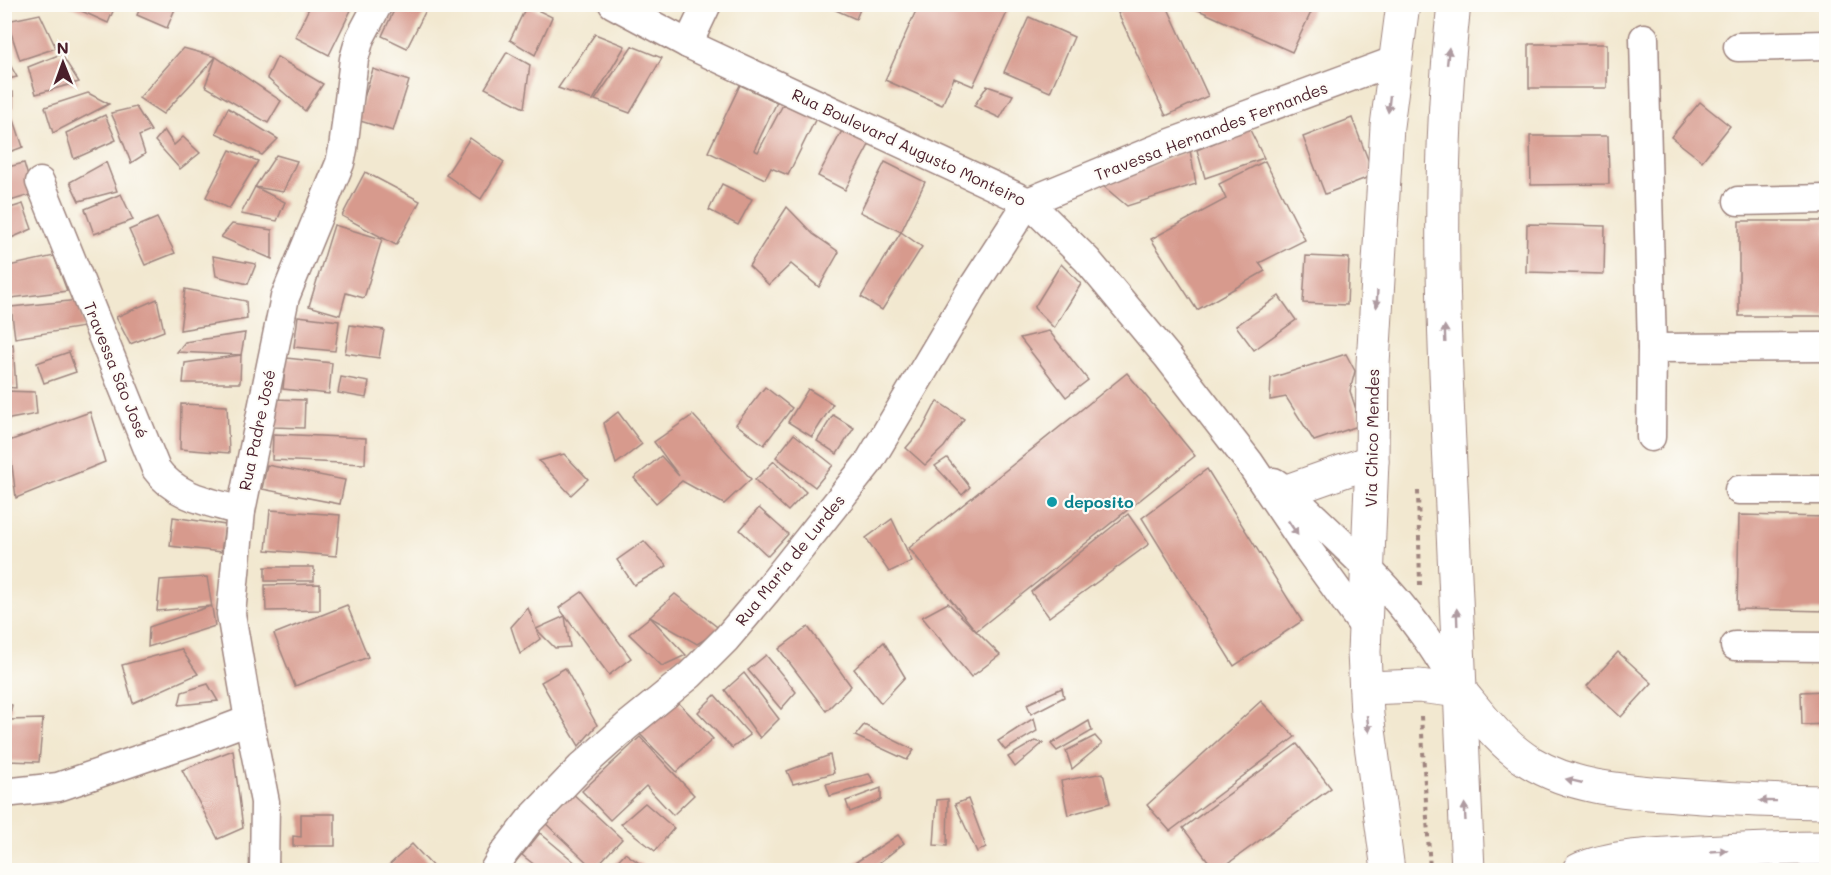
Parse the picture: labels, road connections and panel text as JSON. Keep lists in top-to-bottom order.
{
  "streets": {
    "main road": ["Via Chico Mendes"],
    "street": [
      "Travessa Hernandes Fernandes",
      "Rua Boulevard Augusto Monteiro",
      "Travessa São José",
      "Rua Padre José",
      "Rua Maria de Lurdes"
    ]
  },
  "crossings": [
    ["Travessa Hernandes Fernandes", "Rua Boulevard Augusto Monteiro"],
    ["Travessa Hernandes Fernandes", "Via Chico Mendes"],
    ["Travessa Hernandes Fernandes", "Rua Maria de Lurdes"],
    ["Rua Boulevard Augusto Monteiro", "Via Chico Mendes"],
    ["Rua Boulevard Augusto Monteiro", "Rua Maria de Lurdes"],
    ["Travessa São José", "Rua Padre José"]
  ],
  "places": ["deposito"],
  "north": "top"
}
